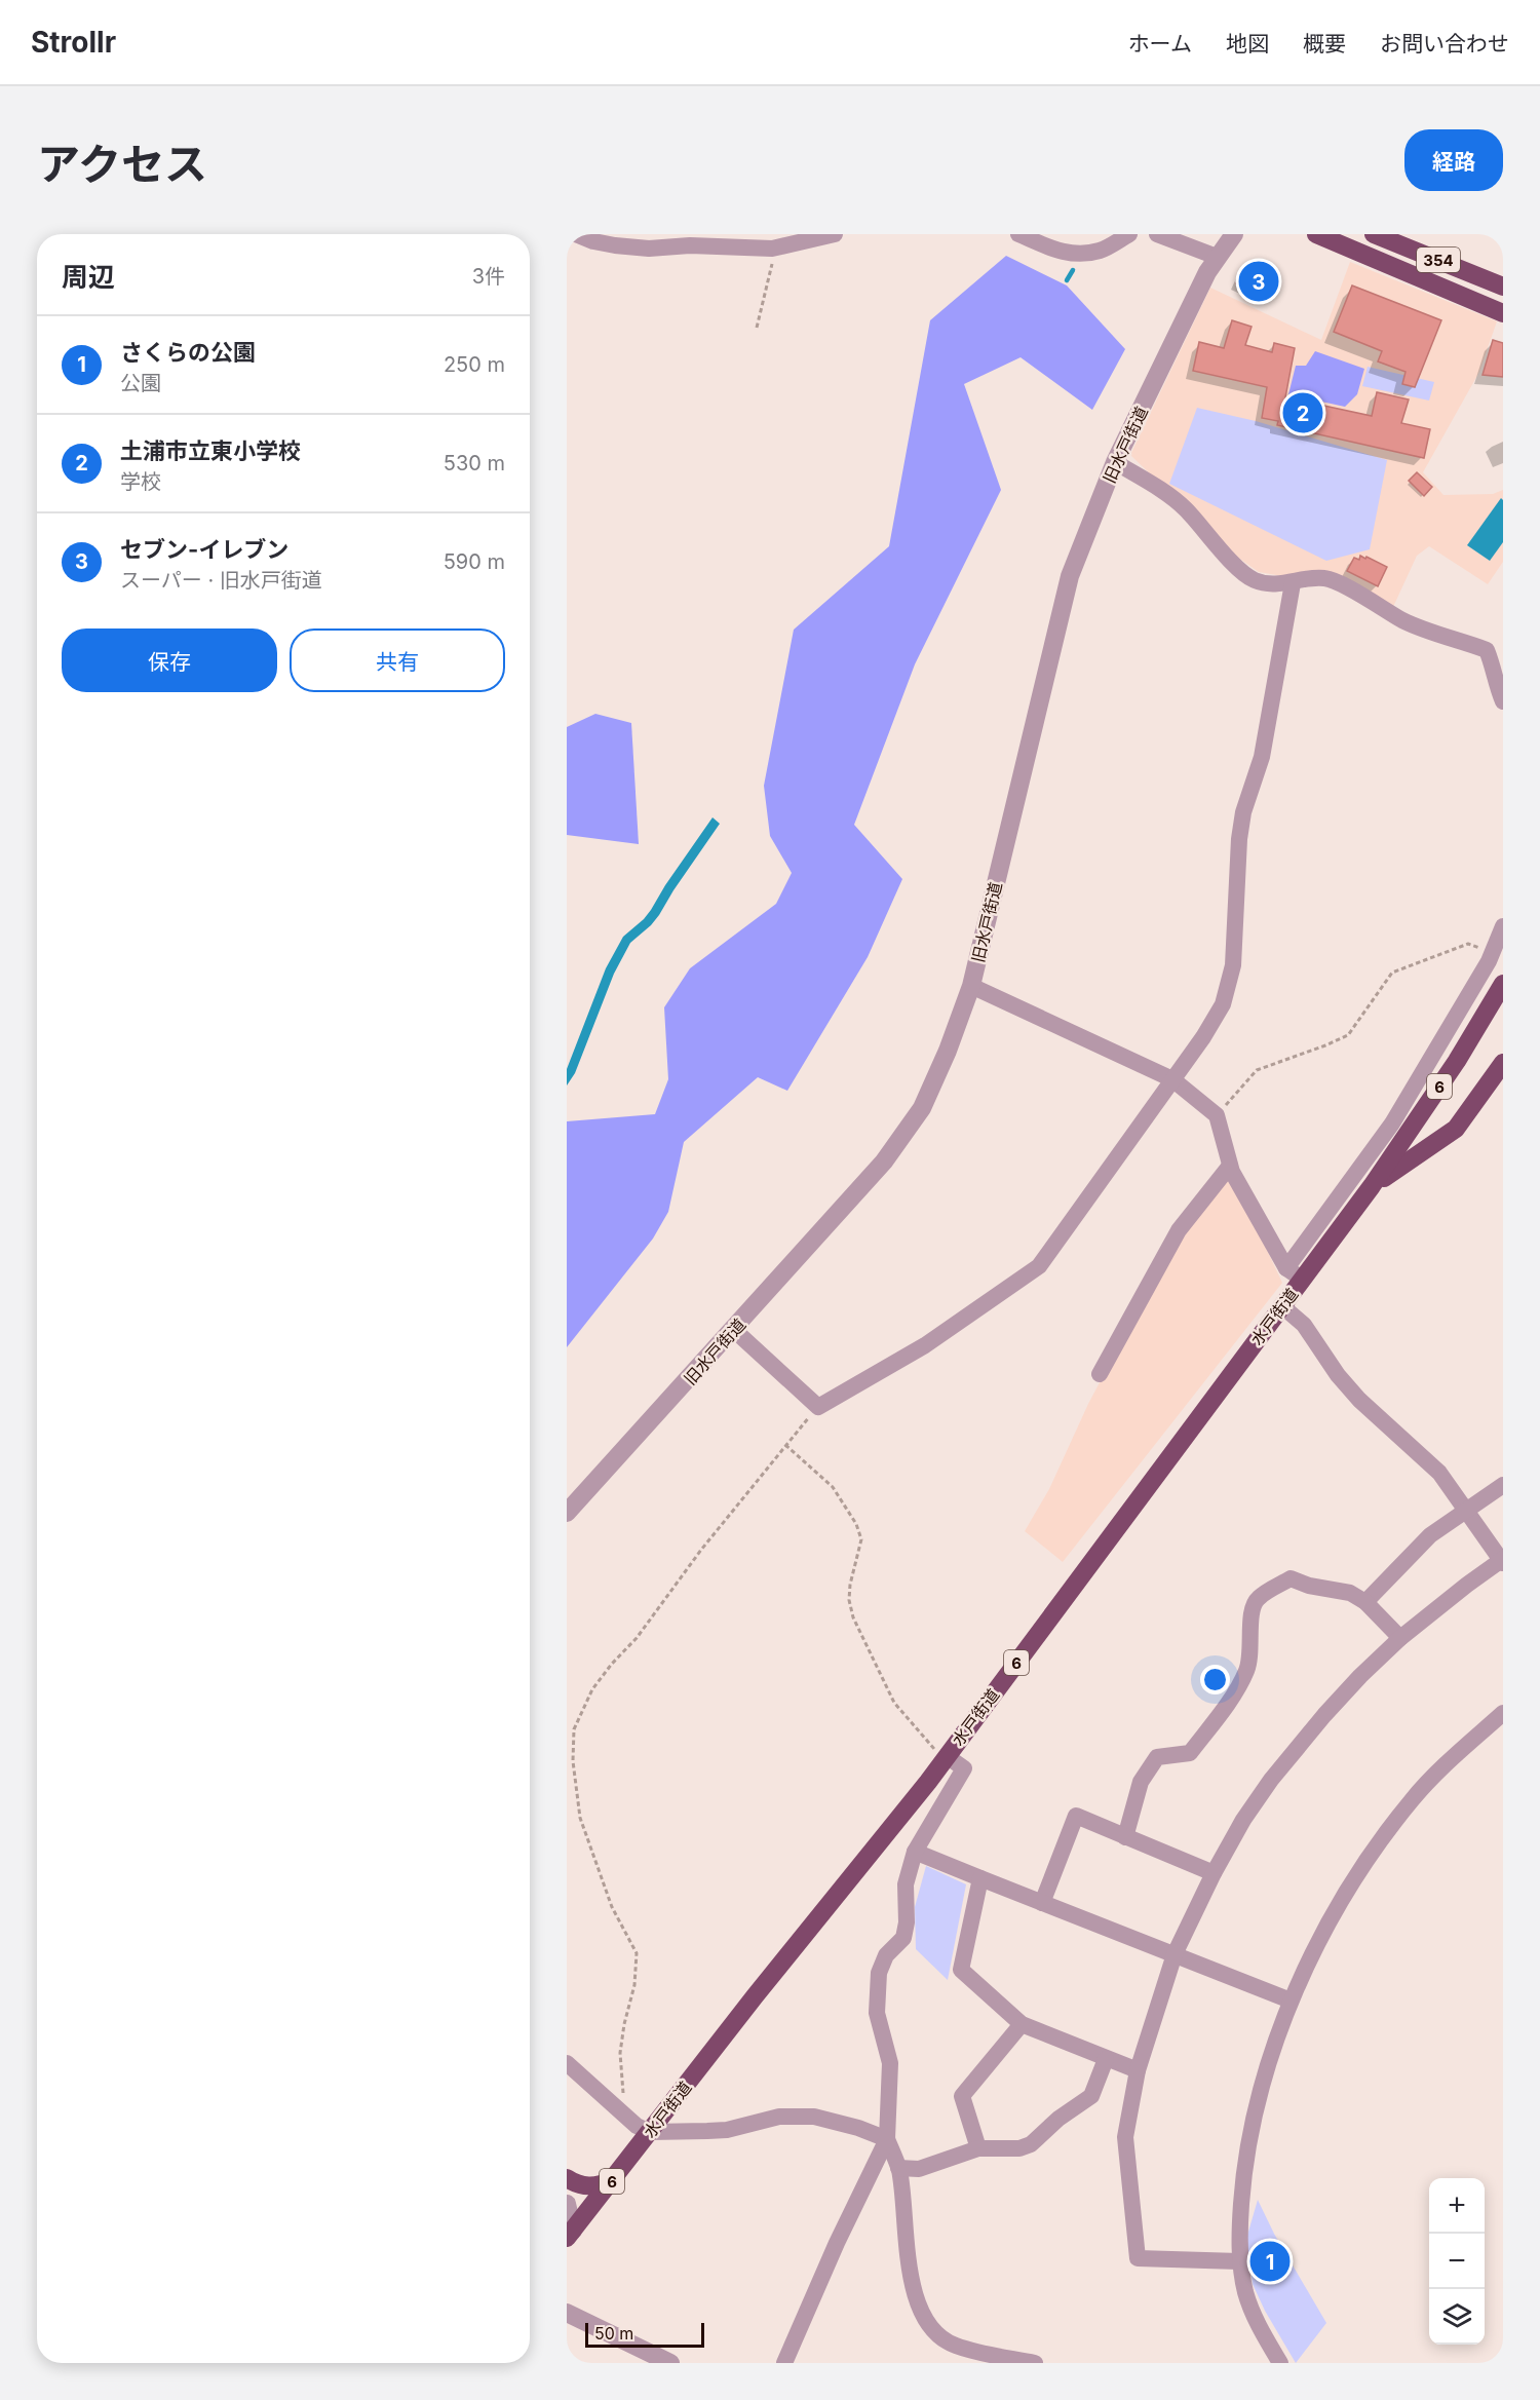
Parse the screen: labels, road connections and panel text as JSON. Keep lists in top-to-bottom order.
{
  "streets": {
    "highway": ["354", "6", "水戸街道"],
    "street": ["旧水戸街道"]
  },
  "crossings": [
    ["6", "水戸街道"]
  ],
  "scale_bar": "50 m",
  "page": {
    "header": "Strollr",
    "nav": [
      "ホーム",
      "地図",
      "概要",
      "お問い合わせ"
    ],
    "title": "アクセス",
    "buttons": [
      "経路",
      ["保存", "共有"]
    ],
    "heading": ["周辺", "3件"],
    "pins": ["3", "2", "1"],
    "list": [
      {
        "mark": "1",
        "name": "さくらの公園",
        "note": "公園",
        "value": "250 m"
      },
      {
        "mark": "2",
        "name": "土浦市立東小学校",
        "note": "学校",
        "value": "530 m"
      },
      {
        "mark": "3",
        "name": "セブン-イレブン",
        "note": "スーパー · 旧水戸街道",
        "value": "590 m"
      }
    ],
    "map_buttons": ["+", "−"],
    "scale": "50 m"
  }
}
